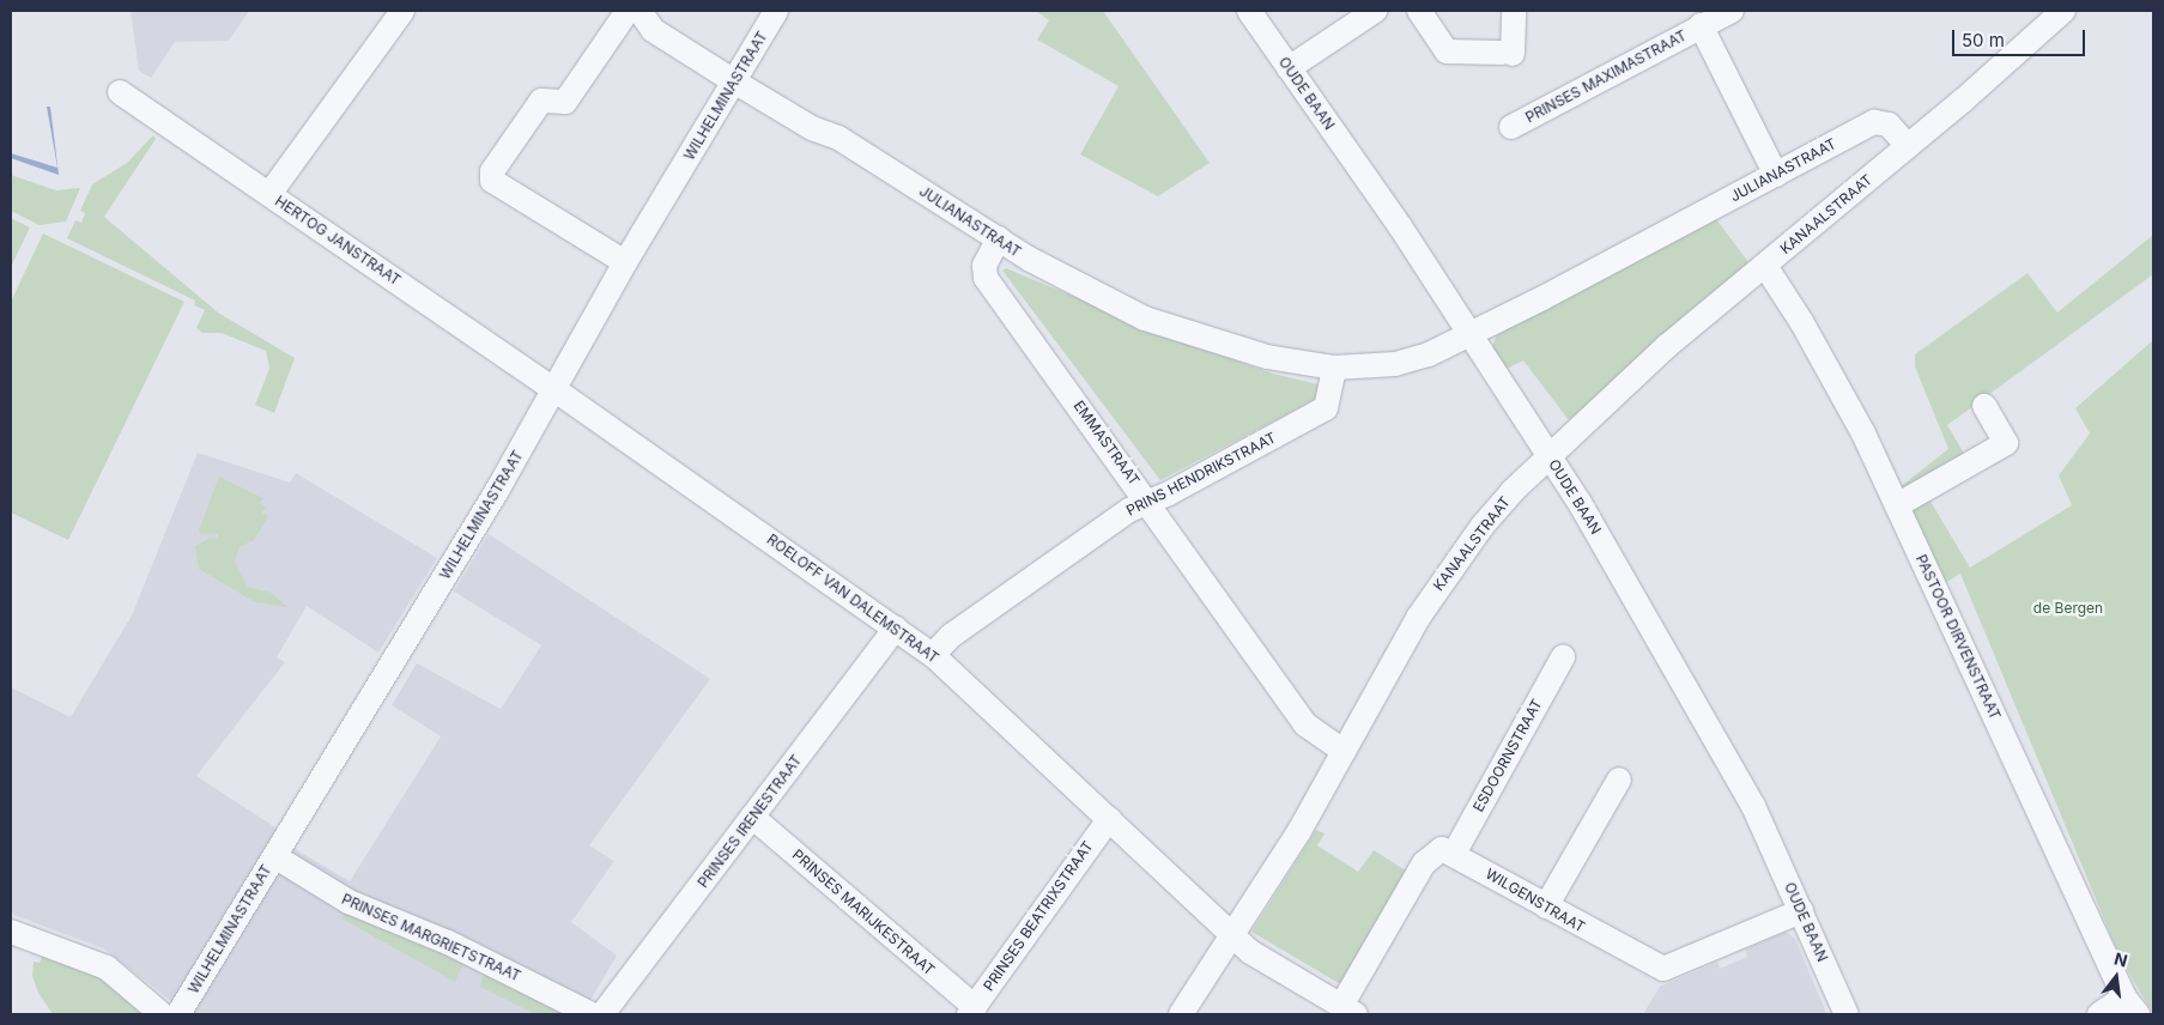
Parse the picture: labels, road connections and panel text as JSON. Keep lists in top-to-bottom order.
{
  "streets": {
    "street": [
      "PRINSES MAXIMASTRAAT",
      "OUDE BAAN",
      "WILHELMINASTRAAT",
      "JULIANASTRAAT",
      "KANAALSTRAAT",
      "HERTOG JANSTRAAT",
      "EMMASTRAAT",
      "PRINS HENDRIKSTRAAT",
      "ROELOFF VAN DALEMSTRAAT",
      "PASTOOR DIRVENSTRAAT",
      "ESDOORNSTRAAT",
      "PRINSES IRENESTRAAT",
      "WILGENSTRAAT",
      "PRINSES MARIJKESTRAAT",
      "PRINSES BEATRIXSTRAAT",
      "PRINSES MARGRIETSTRAAT"
    ]
  },
  "crossings": [
    ["PRINSES MAXIMASTRAAT", "JULIANASTRAAT"],
    ["OUDE BAAN", "JULIANASTRAAT"],
    ["OUDE BAAN", "KANAALSTRAAT"],
    ["OUDE BAAN", "WILGENSTRAAT"],
    ["WILHELMINASTRAAT", "JULIANASTRAAT"],
    ["WILHELMINASTRAAT", "HERTOG JANSTRAAT"],
    ["WILHELMINASTRAAT", "ROELOFF VAN DALEMSTRAAT"],
    ["WILHELMINASTRAAT", "PRINSES MARGRIETSTRAAT"],
    ["JULIANASTRAAT", "KANAALSTRAAT"],
    ["JULIANASTRAAT", "EMMASTRAAT"],
    ["JULIANASTRAAT", "PRINS HENDRIKSTRAAT"],
    ["KANAALSTRAAT", "EMMASTRAAT"],
    ["KANAALSTRAAT", "ROELOFF VAN DALEMSTRAAT"],
    ["KANAALSTRAAT", "PASTOOR DIRVENSTRAAT"],
    ["HERTOG JANSTRAAT", "ROELOFF VAN DALEMSTRAAT"],
    ["EMMASTRAAT", "PRINS HENDRIKSTRAAT"],
    ["PRINS HENDRIKSTRAAT", "ROELOFF VAN DALEMSTRAAT"],
    ["ROELOFF VAN DALEMSTRAAT", "PRINSES IRENESTRAAT"],
    ["ROELOFF VAN DALEMSTRAAT", "PRINSES BEATRIXSTRAAT"],
    ["ESDOORNSTRAAT", "WILGENSTRAAT"],
    ["PRINSES IRENESTRAAT", "PRINSES MARIJKESTRAAT"],
    ["PRINSES MARIJKESTRAAT", "PRINSES BEATRIXSTRAAT"]
  ],
  "parks": ["de Bergen"],
  "scale_bar": "50 m",
  "north": "top"
}
